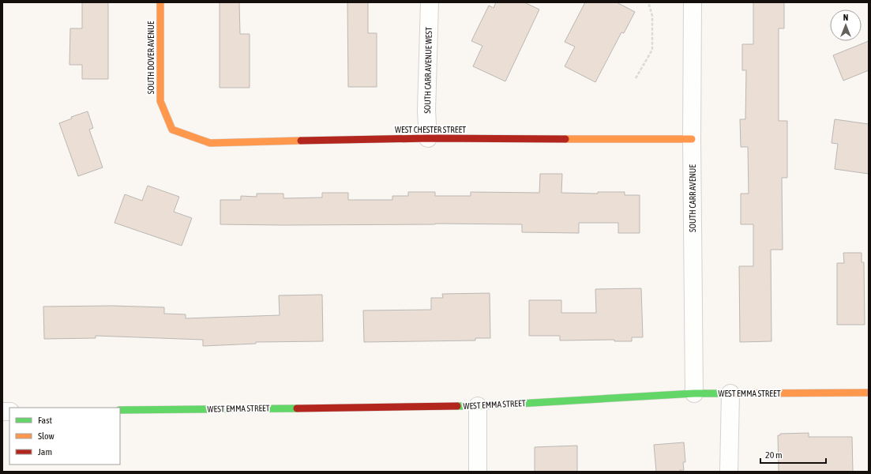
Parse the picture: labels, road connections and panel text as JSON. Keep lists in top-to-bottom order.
{
  "streets": {
    "street": [
      "SOUTH DOVER AVENUE",
      "SOUTH CARR AVENUE WEST",
      "WEST CHESTER STREET",
      "SOUTH CARR AVENUE",
      "WEST EMMA STREET"
    ]
  },
  "crossings": [
    ["SOUTH DOVER AVENUE", "WEST CHESTER STREET"],
    ["SOUTH CARR AVENUE WEST", "WEST CHESTER STREET"],
    ["WEST CHESTER STREET", "SOUTH CARR AVENUE"],
    ["SOUTH CARR AVENUE", "WEST EMMA STREET"]
  ],
  "legend": ["Fast", "Slow", "Jam"],
  "scale_bar": "20 m",
  "north": "top"
}
